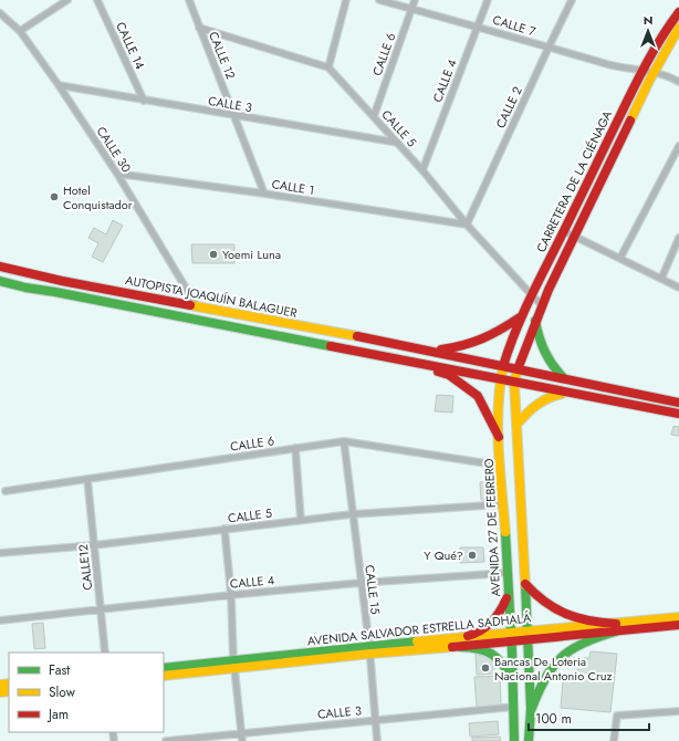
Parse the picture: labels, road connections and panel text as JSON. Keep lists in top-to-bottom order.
{
  "streets": {
    "main road": [
      "CARRETERA DE LA CIÉNAGA",
      "AUTOPISTA JOAQUÍN BALAGUER",
      "AVENIDA 27 DE FEBRERO",
      "AVENIDA SALVADOR ESTRELLA SADHALÁ"
    ],
    "street": [
      "CALLE 7",
      "CALLE 14",
      "CALLE 6",
      "CALLE 12",
      "CALLE 4",
      "CALLE 3",
      "CALLE 2",
      "CALLE 5",
      "CALLE 30",
      "CALLE 1",
      "CALLE12",
      "CALLE 15"
    ]
  },
  "crossings": [
    ["CALLE 7", "CALLE 6"],
    ["CALLE 7", "CALLE 4"],
    ["CALLE 7", "CALLE 2"],
    ["CALLE 7", "CARRETERA DE LA CIÉNAGA"],
    ["CALLE 14", "CALLE 3"],
    ["CALLE 6", "CALLE 5"],
    ["CALLE 6", "AVENIDA 27 DE FEBRERO"],
    ["CALLE 6", "CALLE12"],
    ["CALLE 6", "CALLE 15"],
    ["CALLE 12", "CALLE 3"],
    ["CALLE 12", "CALLE 5"],
    ["CALLE 12", "CALLE 1"],
    ["CALLE 4", "CALLE 5"],
    ["CALLE 4", "AVENIDA 27 DE FEBRERO"],
    ["CALLE 4", "CALLE12"],
    ["CALLE 4", "CALLE 15"],
    ["CALLE 3", "CALLE 5"],
    ["CALLE 3", "CALLE 30"],
    ["CALLE 3", "AVENIDA 27 DE FEBRERO"],
    ["CALLE 3", "CALLE 15"],
    ["CALLE 2", "CALLE 5"],
    ["CALLE 2", "CALLE 1"],
    ["CALLE 5", "CARRETERA DE LA CIÉNAGA"],
    ["CALLE 5", "CALLE 1"],
    ["CALLE 5", "AVENIDA 27 DE FEBRERO"],
    ["CALLE 5", "CALLE12"],
    ["CALLE 5", "CALLE 15"],
    ["CALLE 30", "CALLE 1"],
    ["CALLE 30", "AUTOPISTA JOAQUÍN BALAGUER"],
    ["CARRETERA DE LA CIÉNAGA", "AVENIDA 27 DE FEBRERO"],
    ["AVENIDA 27 DE FEBRERO", "AVENIDA SALVADOR ESTRELLA SADHALÁ"],
    ["CALLE 15", "AVENIDA SALVADOR ESTRELLA SADHALÁ"]
  ],
  "places": [
    "Hotel Conquistador",
    "Yoemi Luna",
    "Y Qué?",
    "Bancas De Loteria Nacional Antonio Cruz"
  ],
  "legend": ["Fast", "Slow", "Jam"],
  "scale_bar": "100 m",
  "north": "top"
}
